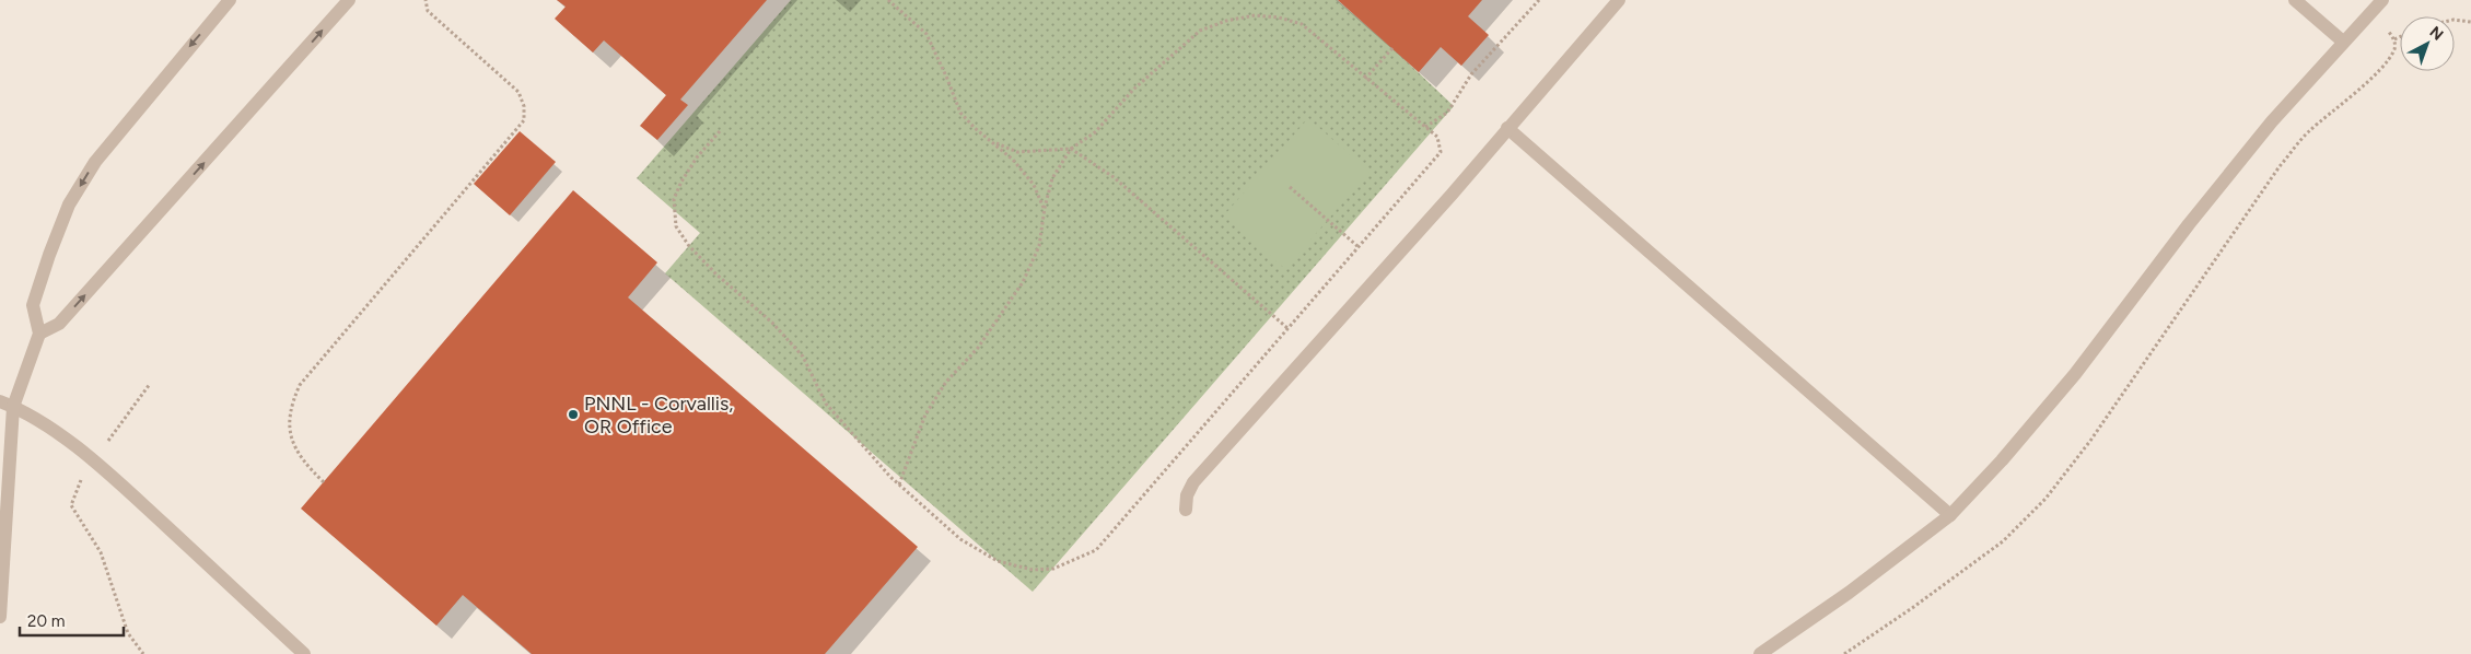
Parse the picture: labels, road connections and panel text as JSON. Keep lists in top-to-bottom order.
{
  "places": ["PNNL - Corvallis, OR Office"],
  "scale_bar": "20 m",
  "north": "top right"
}
